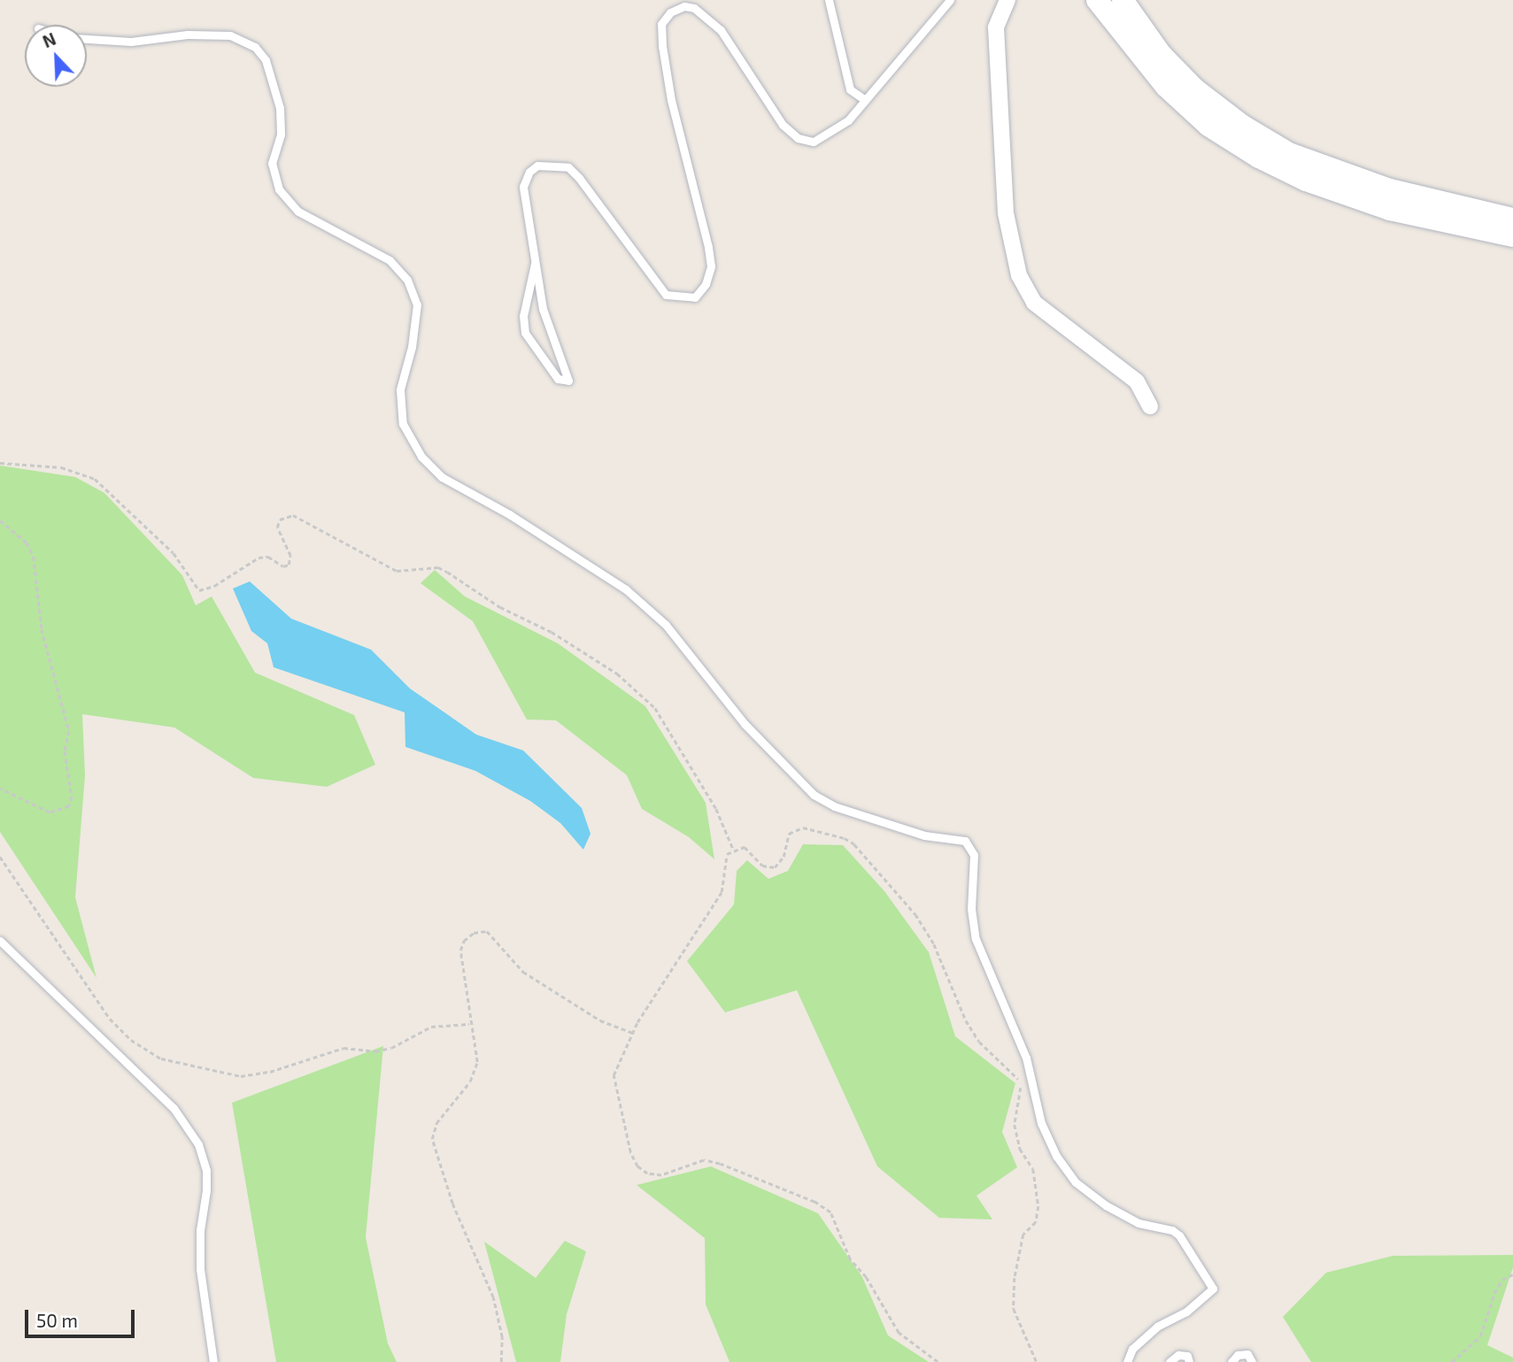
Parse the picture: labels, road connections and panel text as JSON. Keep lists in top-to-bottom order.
{
  "scale_bar": "50 m",
  "north": "top left"
}
